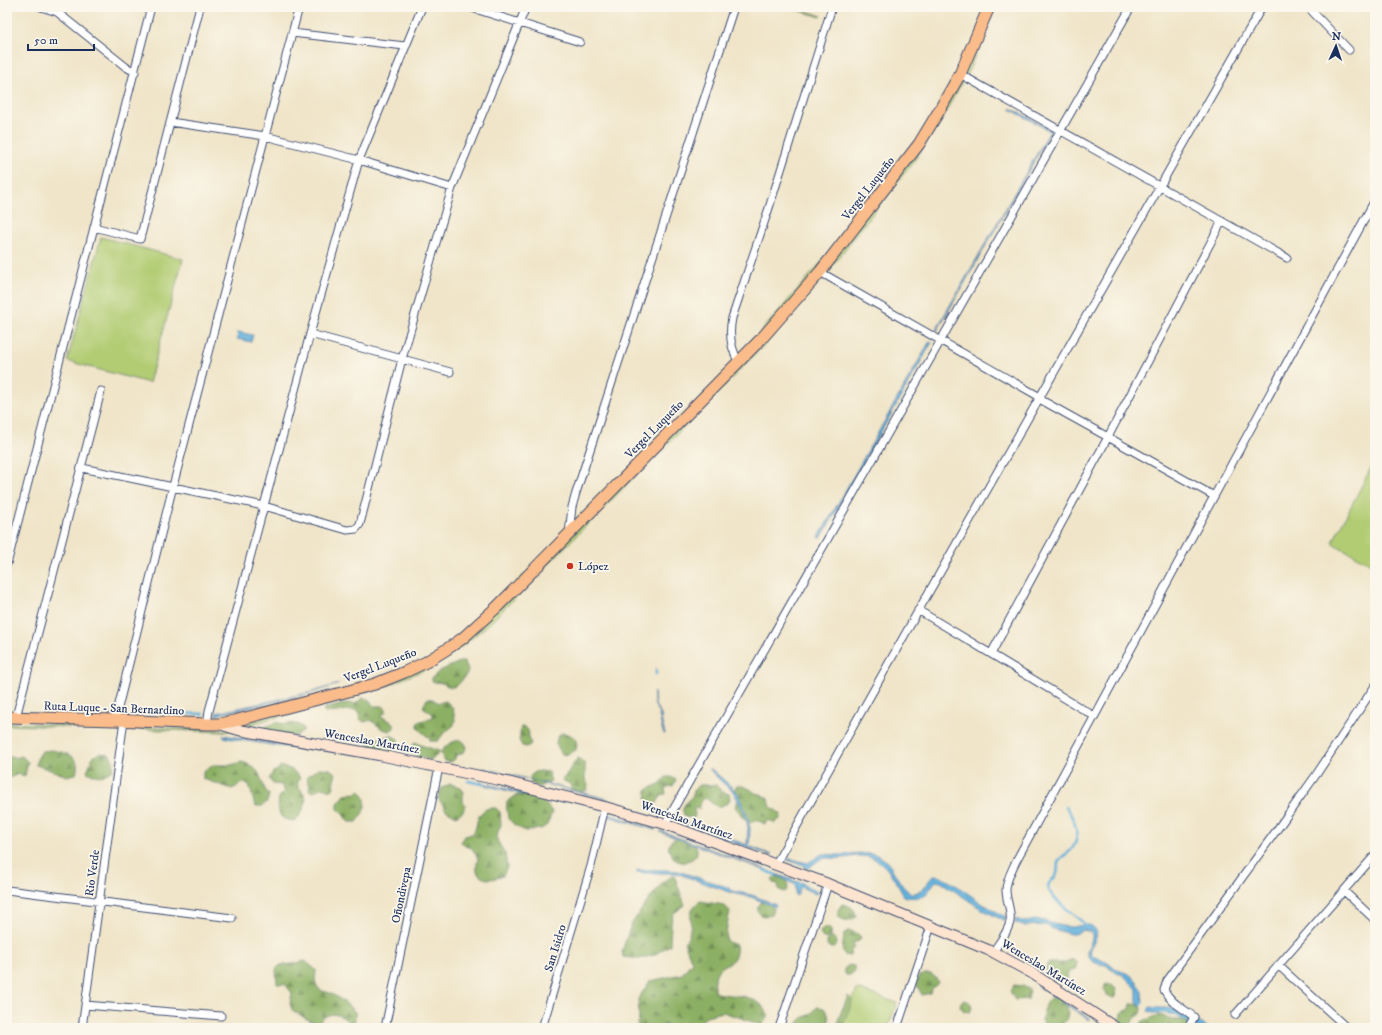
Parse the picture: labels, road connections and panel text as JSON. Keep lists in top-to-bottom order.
{
  "streets": {
    "main road": ["Vergel Luqueño", "Ruta Luque - San Bernardino", "Wenceslao Martínez"],
    "street": ["Rio Verde", "Oñondivepa", "San Isidro"]
  },
  "crossings": [
    ["Vergel Luqueño", "Ruta Luque - San Bernardino"],
    ["Vergel Luqueño", "Wenceslao Martínez"],
    ["Ruta Luque - San Bernardino", "Wenceslao Martínez"],
    ["Ruta Luque - San Bernardino", "Rio Verde"],
    ["Wenceslao Martínez", "Oñondivepa"],
    ["Wenceslao Martínez", "San Isidro"]
  ],
  "places": ["López"],
  "scale_bar": "50 m",
  "north": "top"
}
